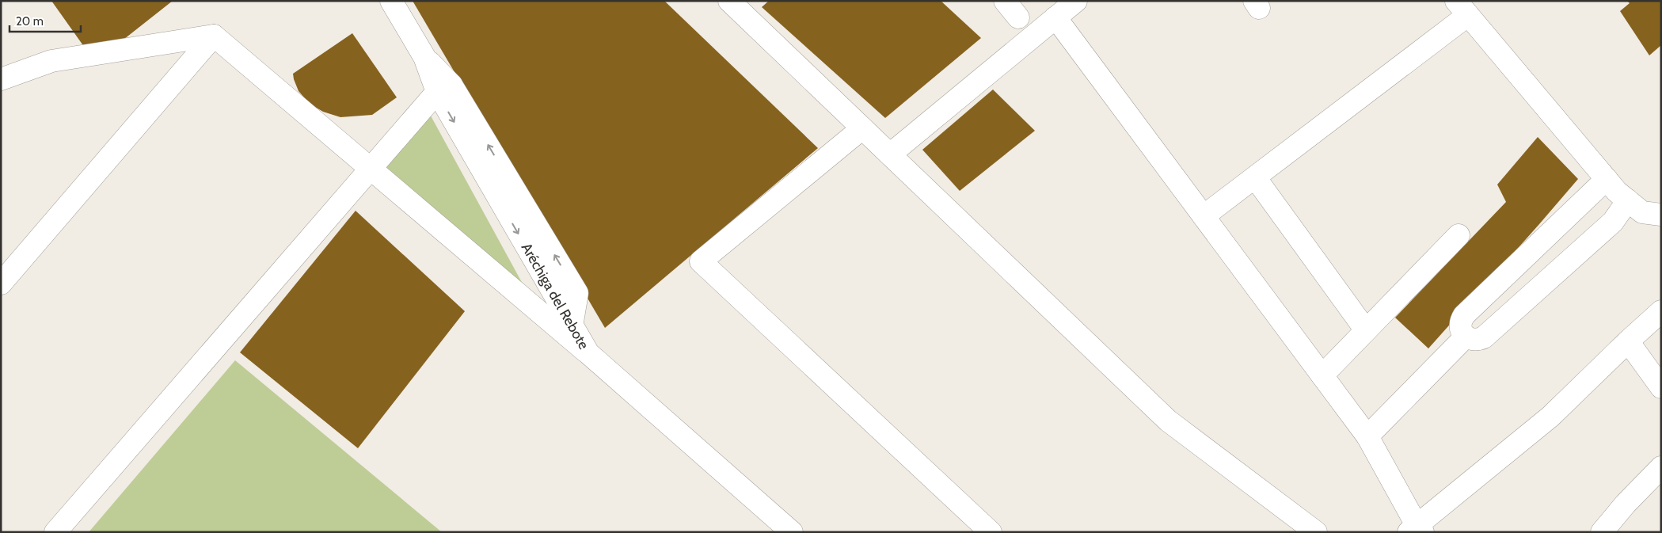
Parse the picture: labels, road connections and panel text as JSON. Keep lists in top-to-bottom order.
{
  "streets": {
    "street": ["Aréchiga del Rebote"]
  },
  "scale_bar": "20 m"
}
